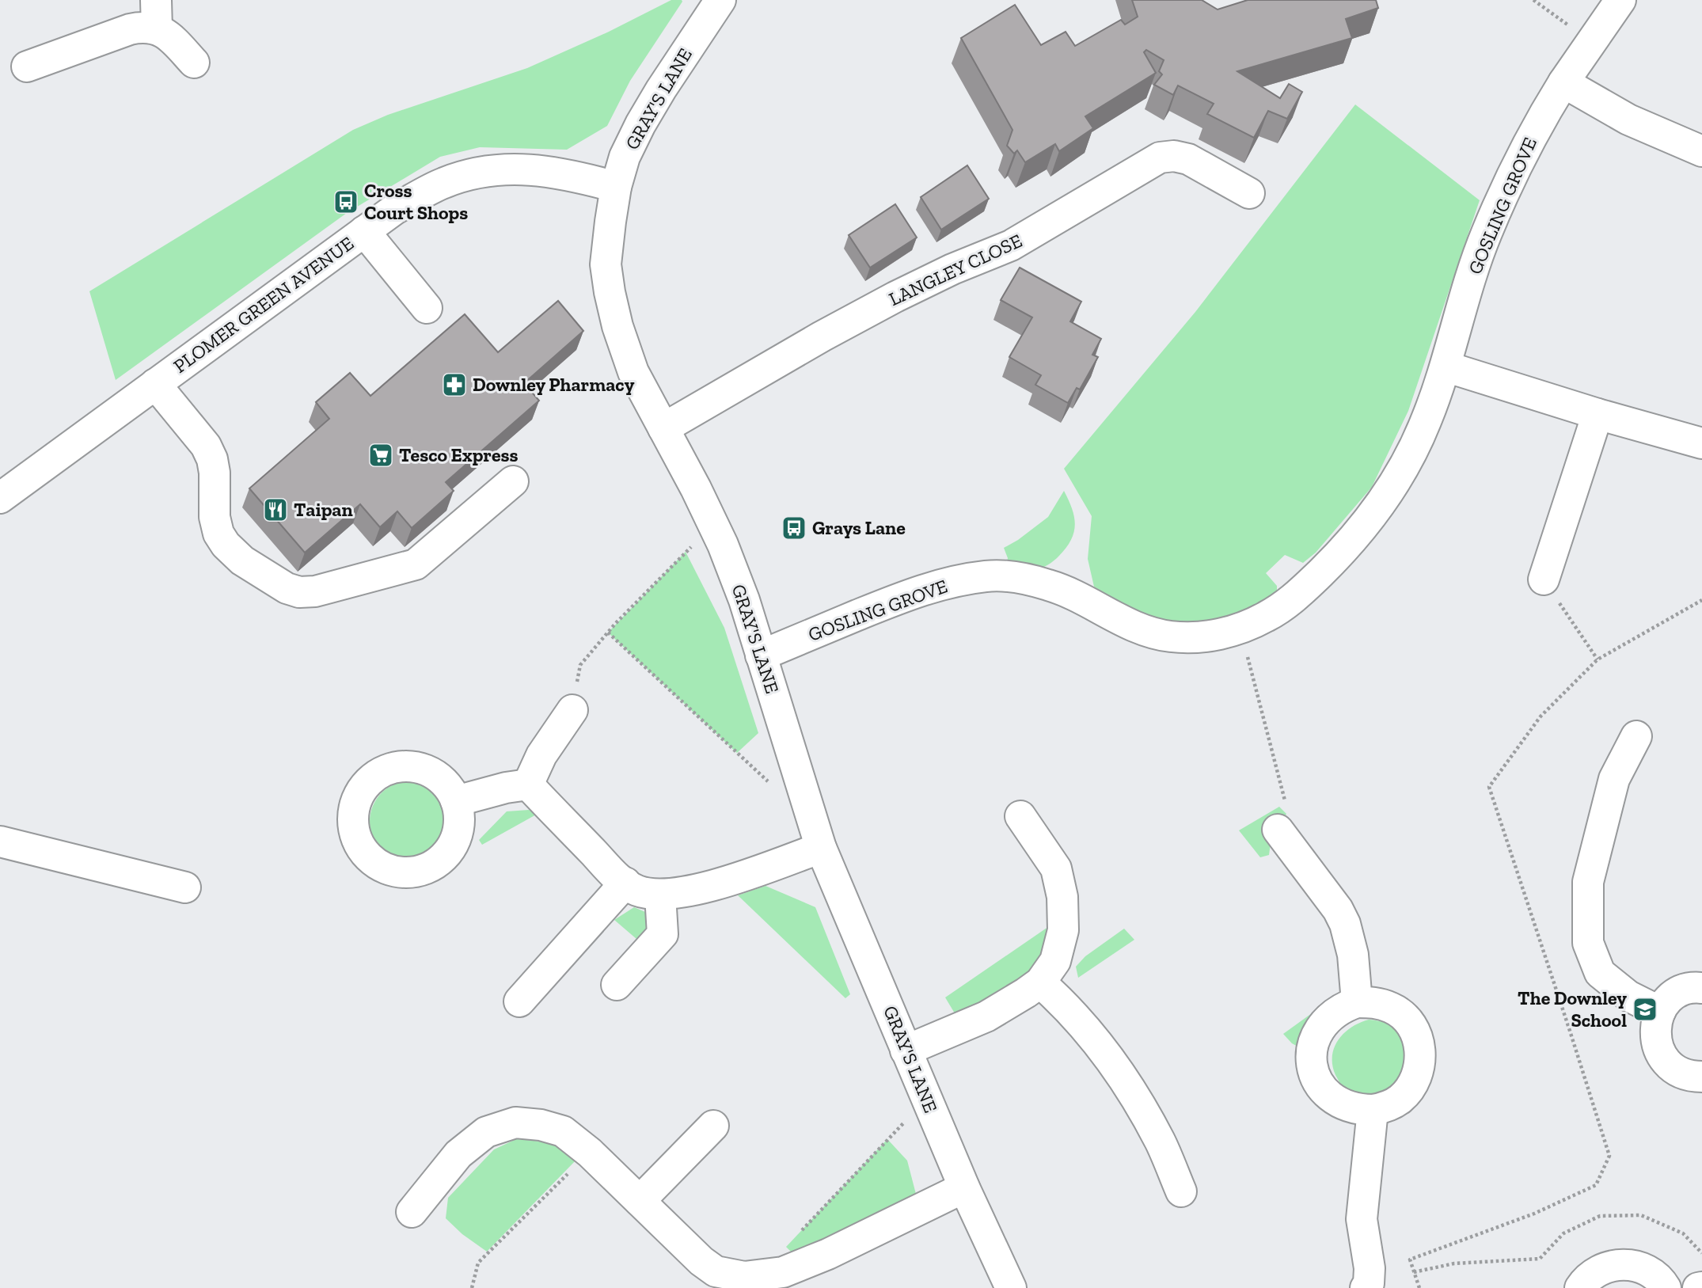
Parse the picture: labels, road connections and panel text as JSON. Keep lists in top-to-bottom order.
{
  "streets": {
    "street": [
      "GRAY'S LANE",
      "GOSLING GROVE",
      "LANGLEY CLOSE",
      "PLOMER GREEN AVENUE"
    ]
  },
  "crossings": [
    ["GRAY'S LANE", "GOSLING GROVE"],
    ["GRAY'S LANE", "LANGLEY CLOSE"],
    ["GRAY'S LANE", "PLOMER GREEN AVENUE"]
  ],
  "places": {
    "bus stop": ["Cross Court Shops", "Grays Lane"],
    "pharmacy": ["Downley Pharmacy"],
    "supermarket": ["Tesco Express"],
    "restaurant": ["Taipan"],
    "school or university": ["The Downley School"]
  }
}
